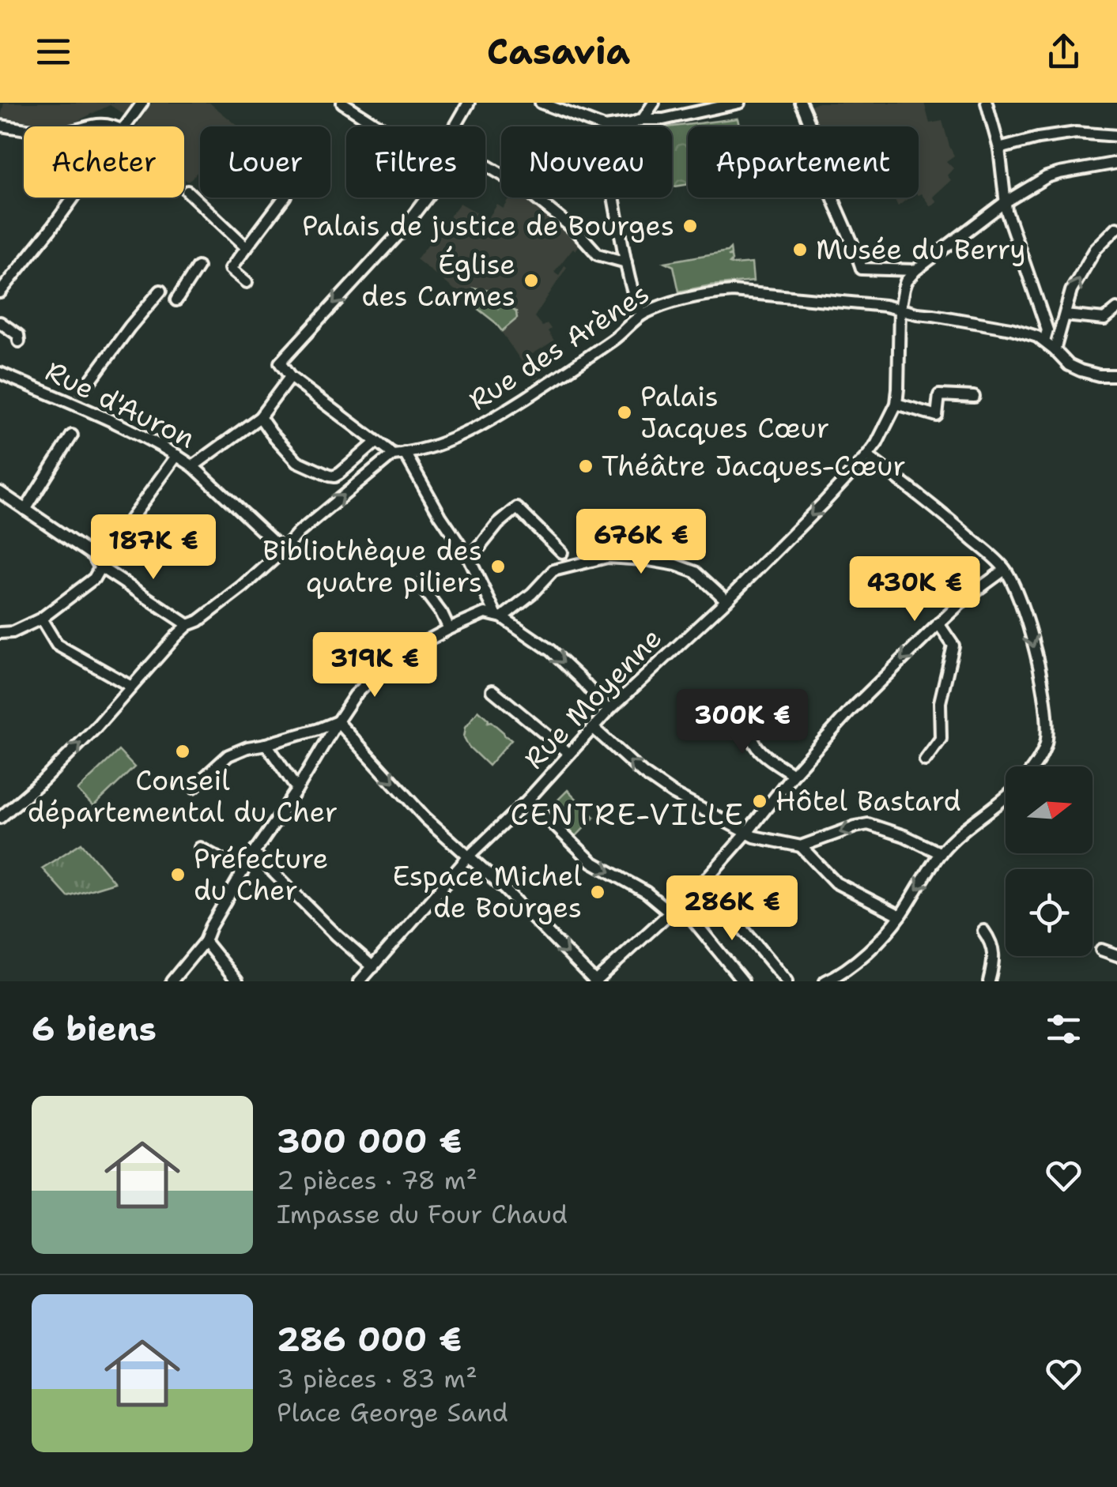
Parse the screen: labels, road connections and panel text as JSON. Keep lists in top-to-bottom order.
{
  "streets": {
    "street": ["Rue des Arènes", "Rue d'Auron", "Rue Moyenne"]
  },
  "districts": ["CENTRE-VILLE"],
  "places": [
    "Palais de justice de Bourges",
    "Musée du Berry",
    "Église des Carmes",
    "Palais Jacques Cœur",
    "Théâtre Jacques-Cœur",
    "Bibliothèque des quatre piliers",
    "Conseil départemental du Cher",
    "Hôtel Bastard",
    "Préfecture du Cher",
    "Espace Michel de Bourges"
  ],
  "north": "right",
  "page": {
    "header": "Casavia",
    "chip": [
      "Acheter",
      "Louer",
      "Filtres",
      "Nouveau",
      "Appartement"
    ],
    "price": [
      "676K €",
      "187K €",
      "430K €",
      "319K €",
      "300K €",
      "286K €"
    ],
    "heading": "6 biens",
    "list": [
      {
        "name": "300 000 €",
        "note": "2 pièces · 78 m² · Impasse du Four Chaud"
      },
      {
        "name": "286 000 €",
        "note": "3 pièces · 83 m² · Place George Sand"
      }
    ]
  }
}
